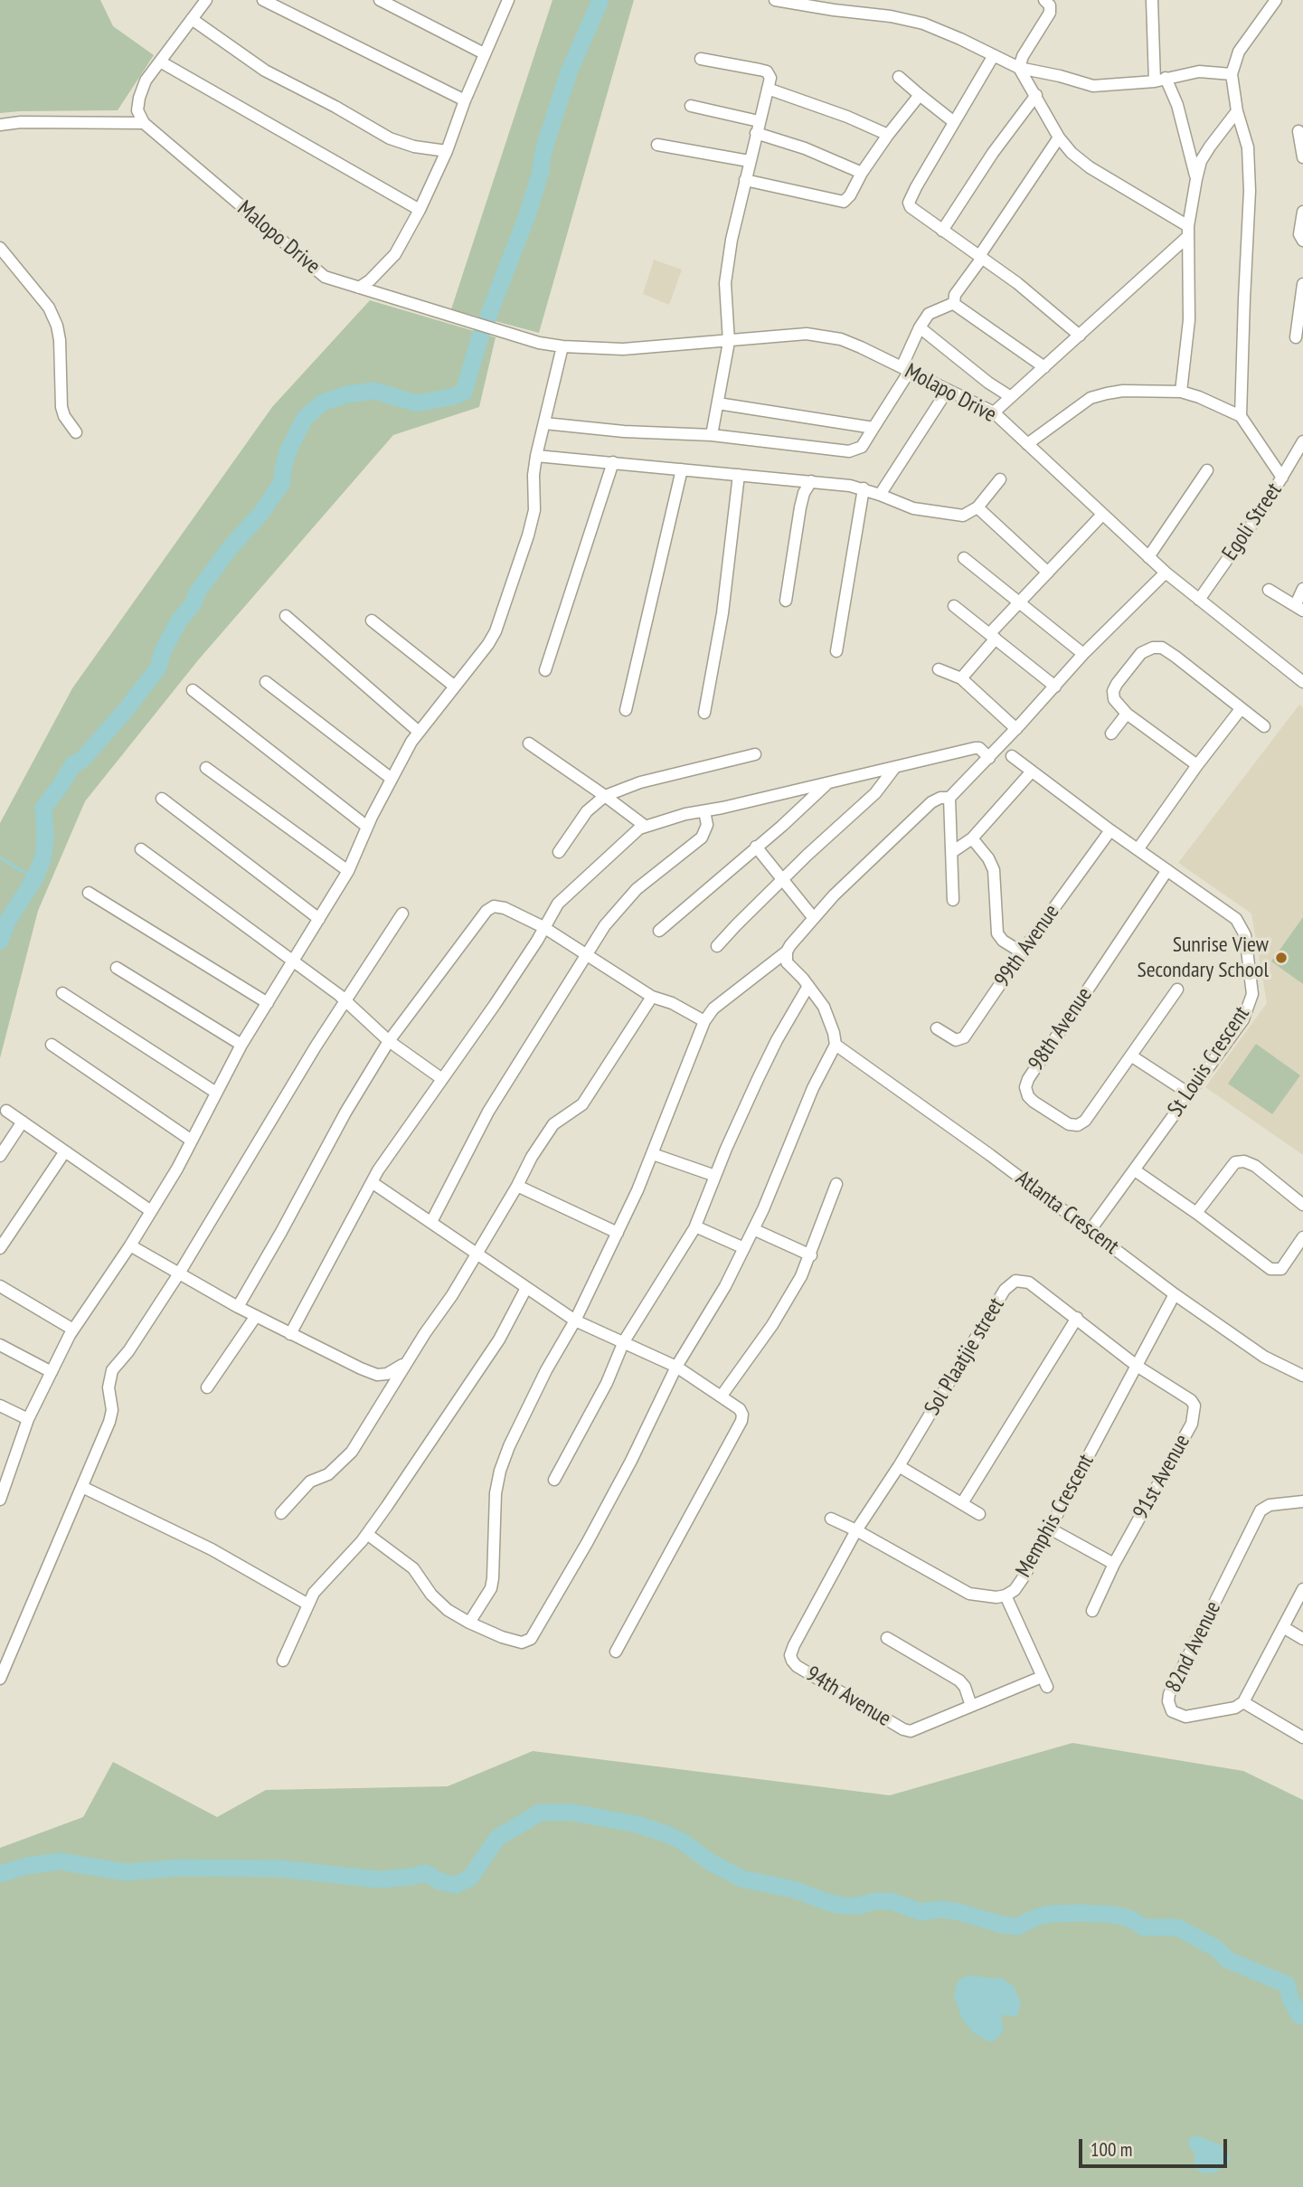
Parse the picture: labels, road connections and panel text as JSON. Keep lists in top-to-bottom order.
{
  "streets": {
    "street": [
      "Malopo Drive",
      "Molapo Drive",
      "Egoli Street",
      "99th Avenue",
      "98th Avenue",
      "St Louis Crescent",
      "Atlanta Crescent",
      "Sol Plaatjie street",
      "91st Avenue",
      "Memphis Crescent",
      "82nd Avenue",
      "94th Avenue"
    ]
  },
  "crossings": [
    ["Malopo Drive", "Molapo Drive"],
    ["Molapo Drive", "Egoli Street"],
    ["99th Avenue", "St Louis Crescent"],
    ["98th Avenue", "St Louis Crescent"],
    ["St Louis Crescent", "Atlanta Crescent"],
    ["Atlanta Crescent", "Memphis Crescent"],
    ["Sol Plaatjie street", "91st Avenue"],
    ["Sol Plaatjie street", "Memphis Crescent"],
    ["Sol Plaatjie street", "94th Avenue"],
    ["91st Avenue", "Memphis Crescent"],
    ["Memphis Crescent", "94th Avenue"]
  ],
  "places": ["Sunrise View Secondary School"],
  "scale_bar": "100 m"
}
